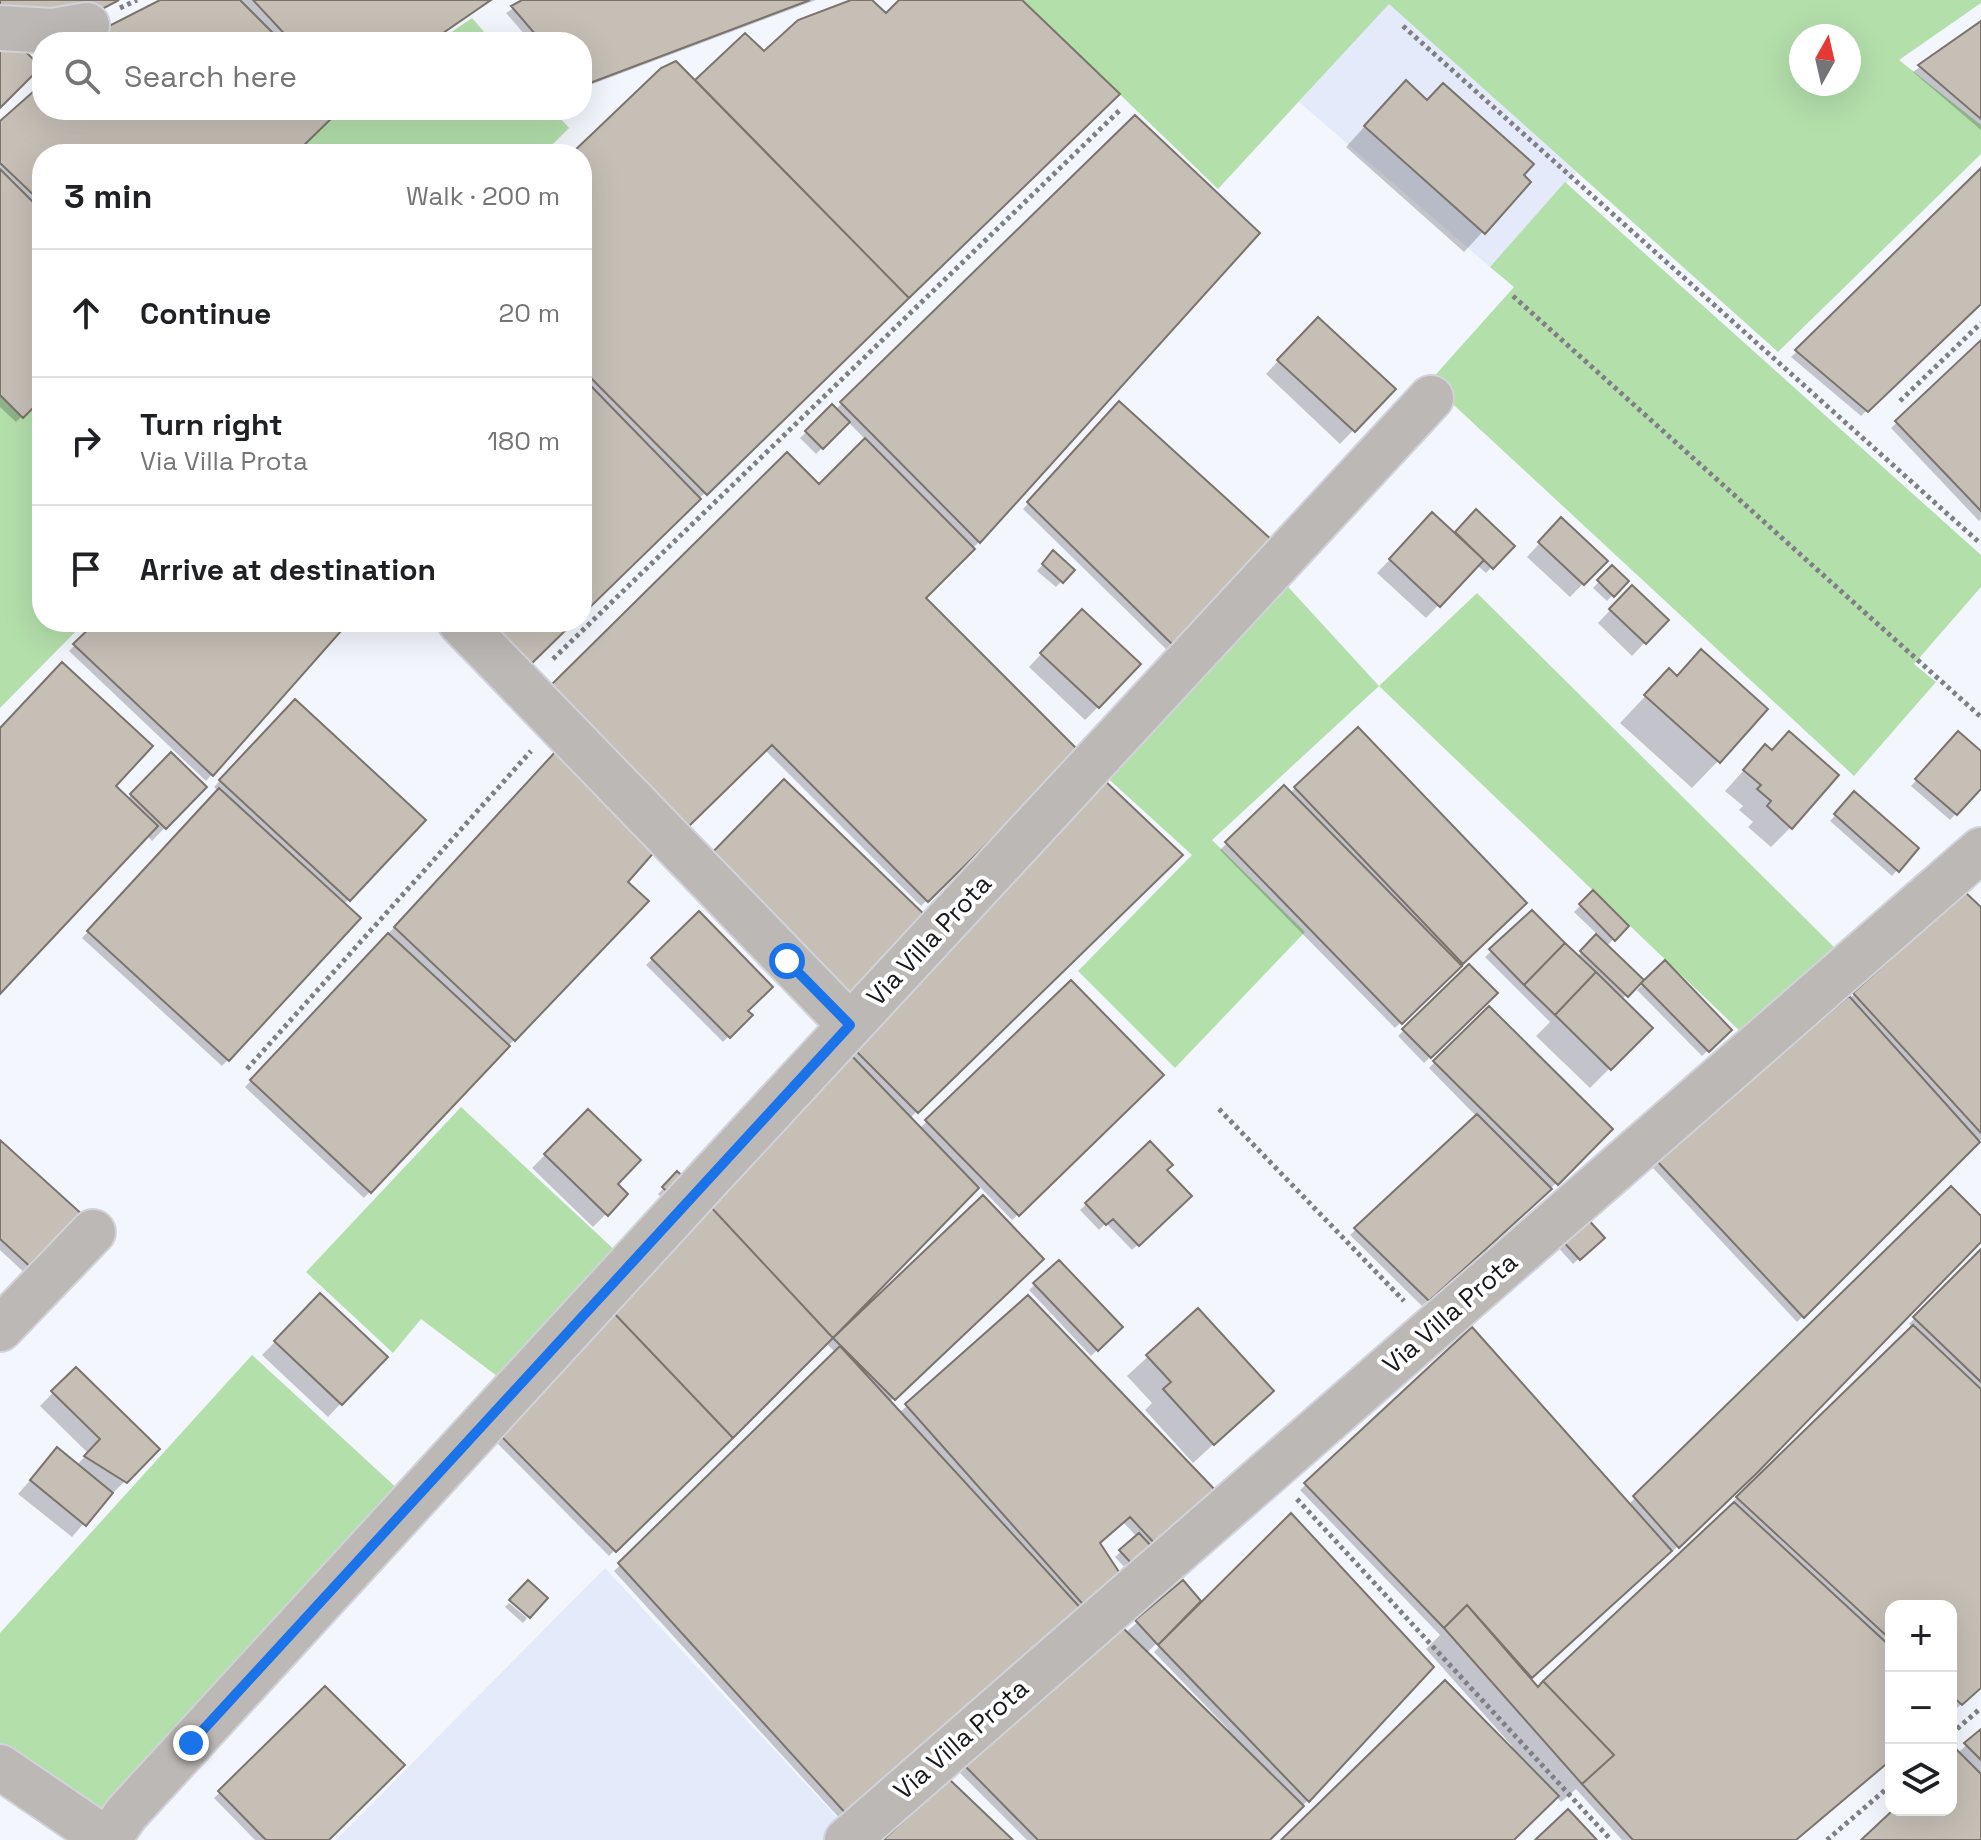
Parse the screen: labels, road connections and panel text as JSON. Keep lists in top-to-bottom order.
{
  "streets": {
    "street": ["Via Villa Prota"]
  },
  "north": "top",
  "page": {
    "search": "Search here",
    "heading": ["3 min", "Walk · 200 m"],
    "list": [
      ["Continue", "20 m"],
      ["Turn right", "Via Villa Prota", "180 m"],
      "Arrive at destination"
    ],
    "map_buttons": ["+", "−"]
  }
}
